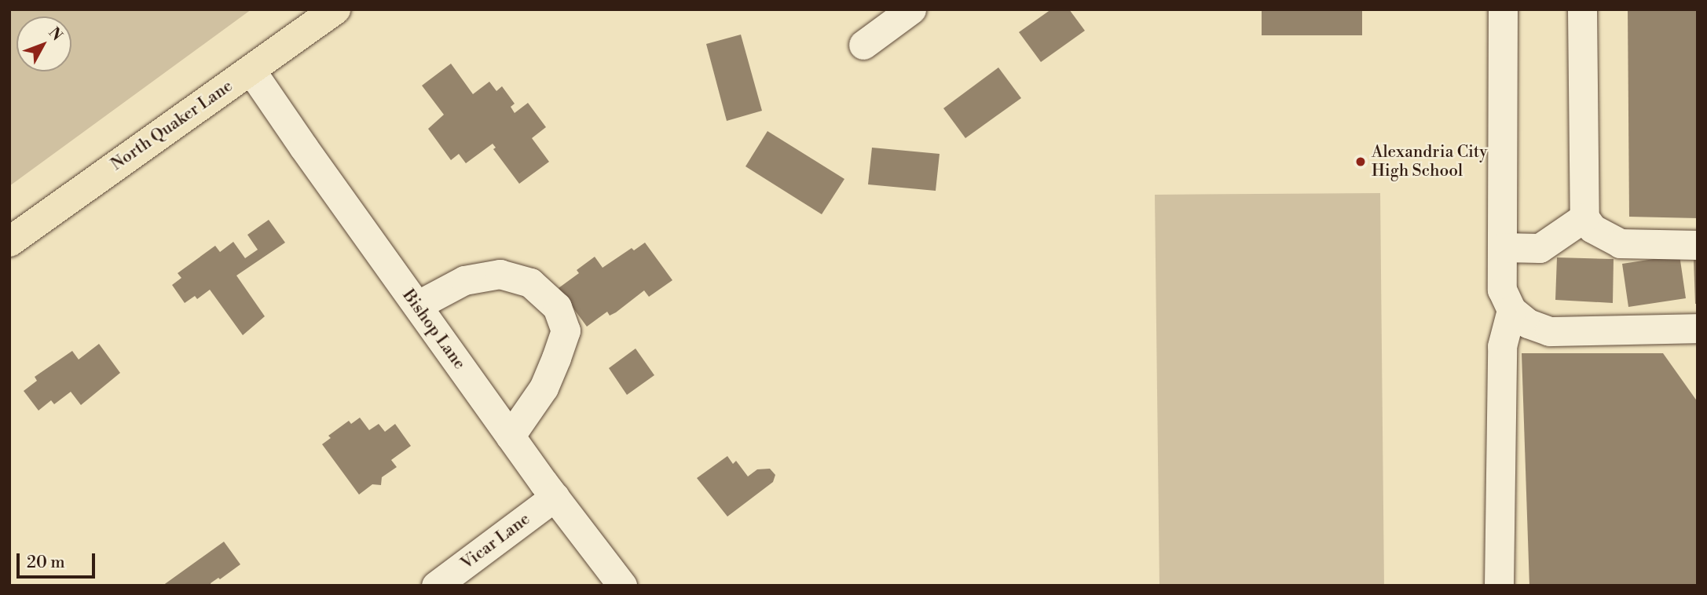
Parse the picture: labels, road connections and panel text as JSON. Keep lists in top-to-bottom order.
{
  "streets": {
    "main road": ["North Quaker Lane"],
    "street": ["Bishop Lane", "Vicar Lane"]
  },
  "crossings": [
    ["North Quaker Lane", "Bishop Lane"],
    ["Bishop Lane", "Vicar Lane"]
  ],
  "places": ["Alexandria City High School"],
  "scale_bar": "20 m",
  "north": "top right"
}
